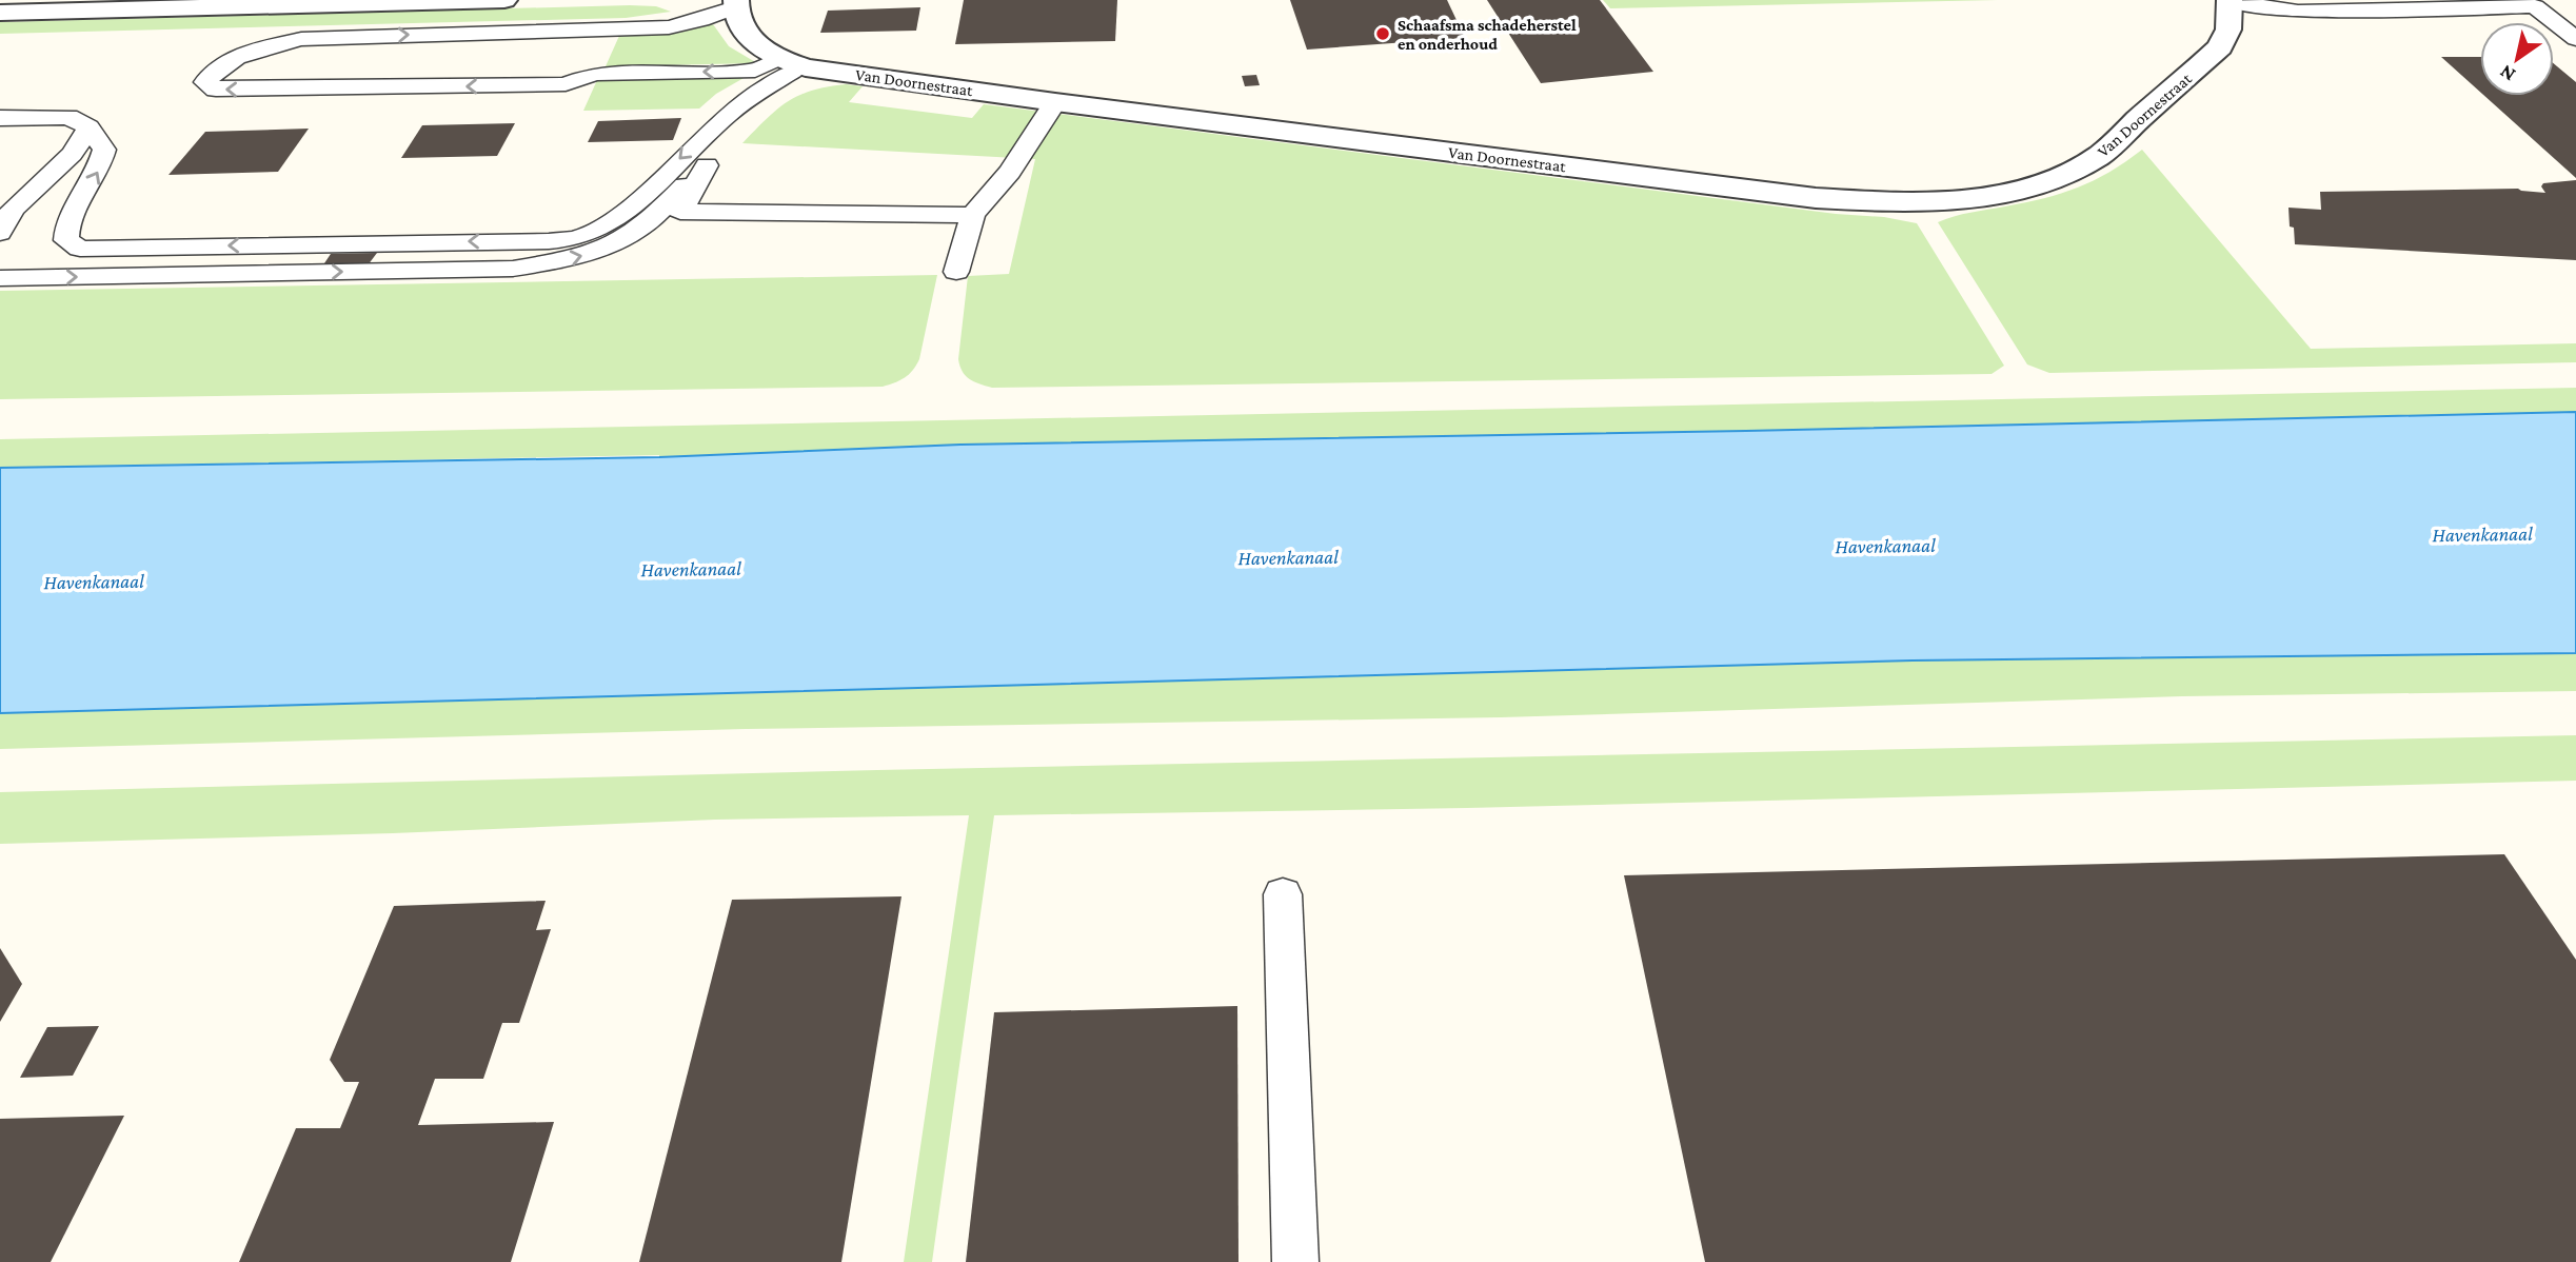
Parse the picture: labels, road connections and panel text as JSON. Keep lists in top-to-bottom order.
{
  "streets": {
    "street": ["Van Doornestraat"]
  },
  "water": ["Havenkanaal"],
  "places": ["Schaafsma schadeherstel en onderhoud"],
  "north": "bottom left"
}
